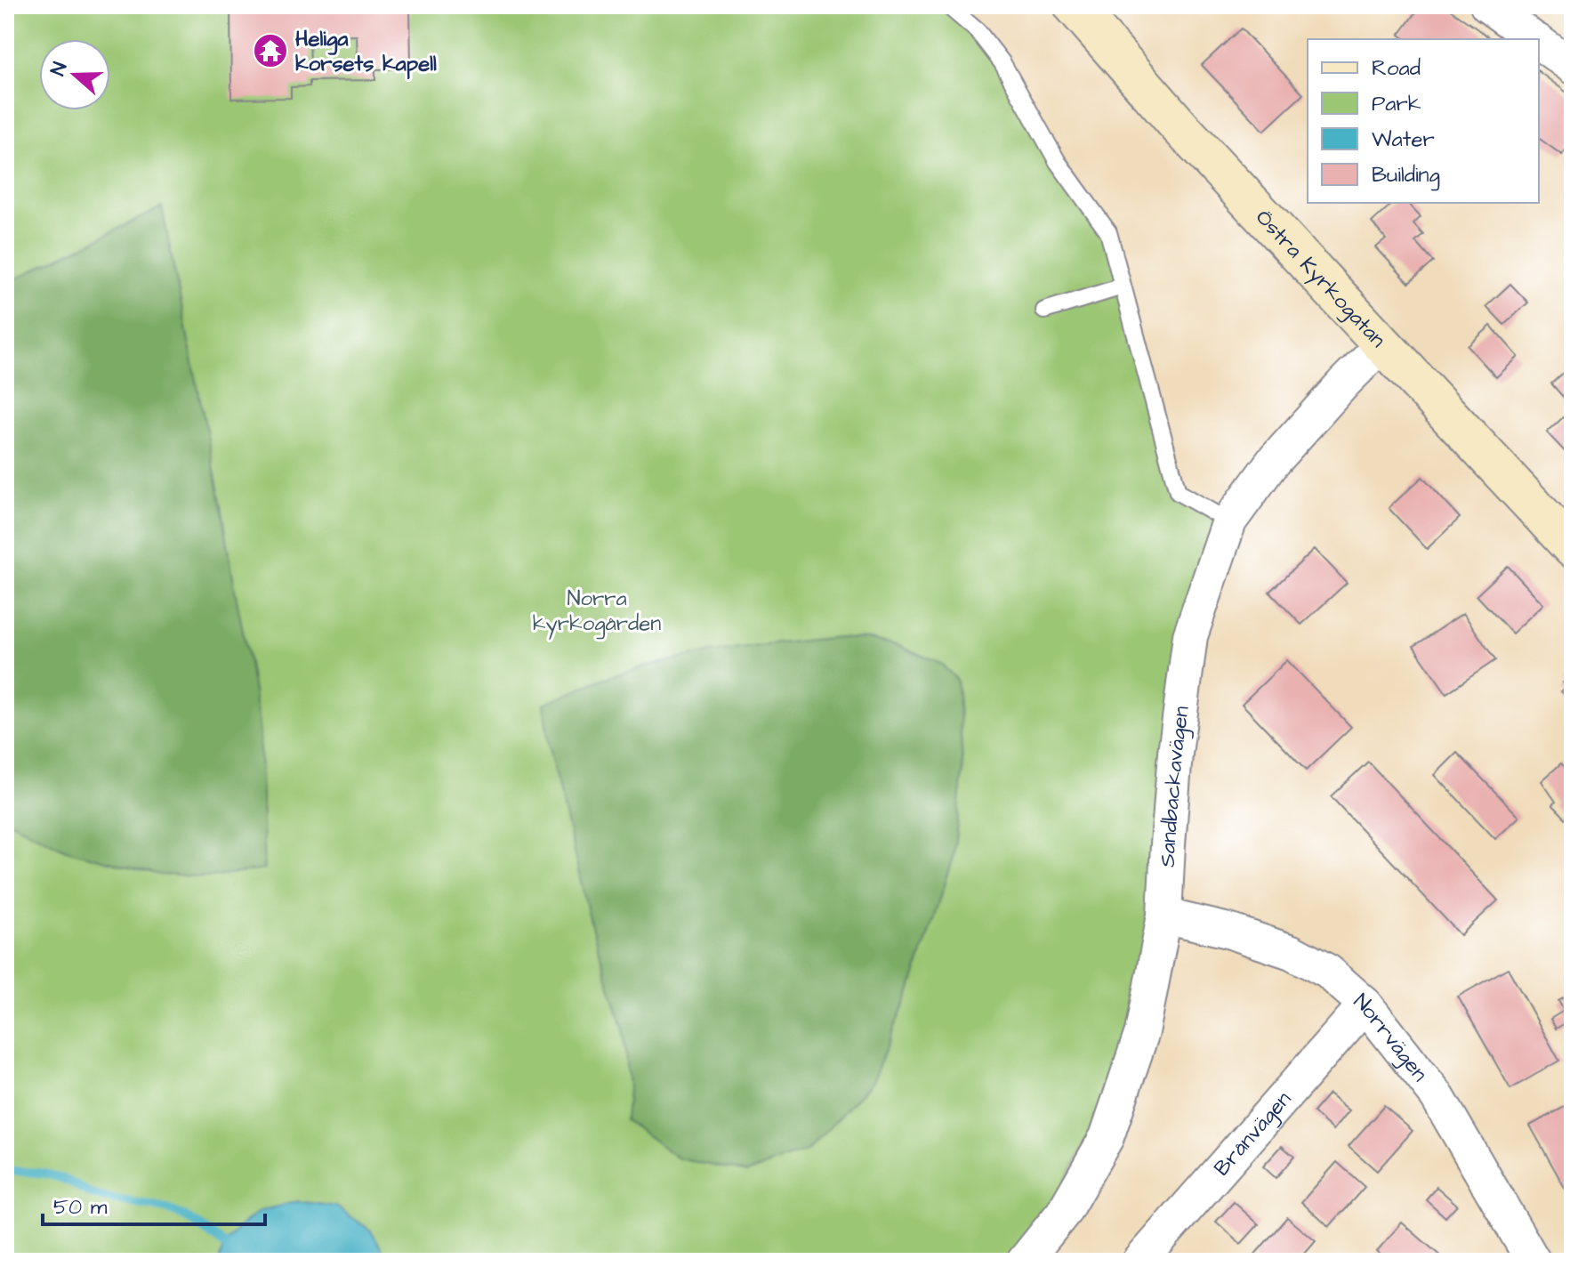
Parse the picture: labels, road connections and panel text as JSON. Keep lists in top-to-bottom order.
{
  "streets": {
    "street": [
      "Östra Kyrkogatan",
      "Sandbackavägen",
      "Norrvägen",
      "Brånvägen"
    ]
  },
  "crossings": [
    ["Östra Kyrkogatan", "Sandbackavägen"],
    ["Sandbackavägen", "Norrvägen"],
    ["Norrvägen", "Brånvägen"]
  ],
  "parks": ["Norra kyrkogården"],
  "places": {
    "temple": ["Heliga korsets kapell"]
  },
  "legend": [
    "Road",
    "Park",
    "Water",
    "Building"
  ],
  "scale_bar": "50 m",
  "north": "left"
}
